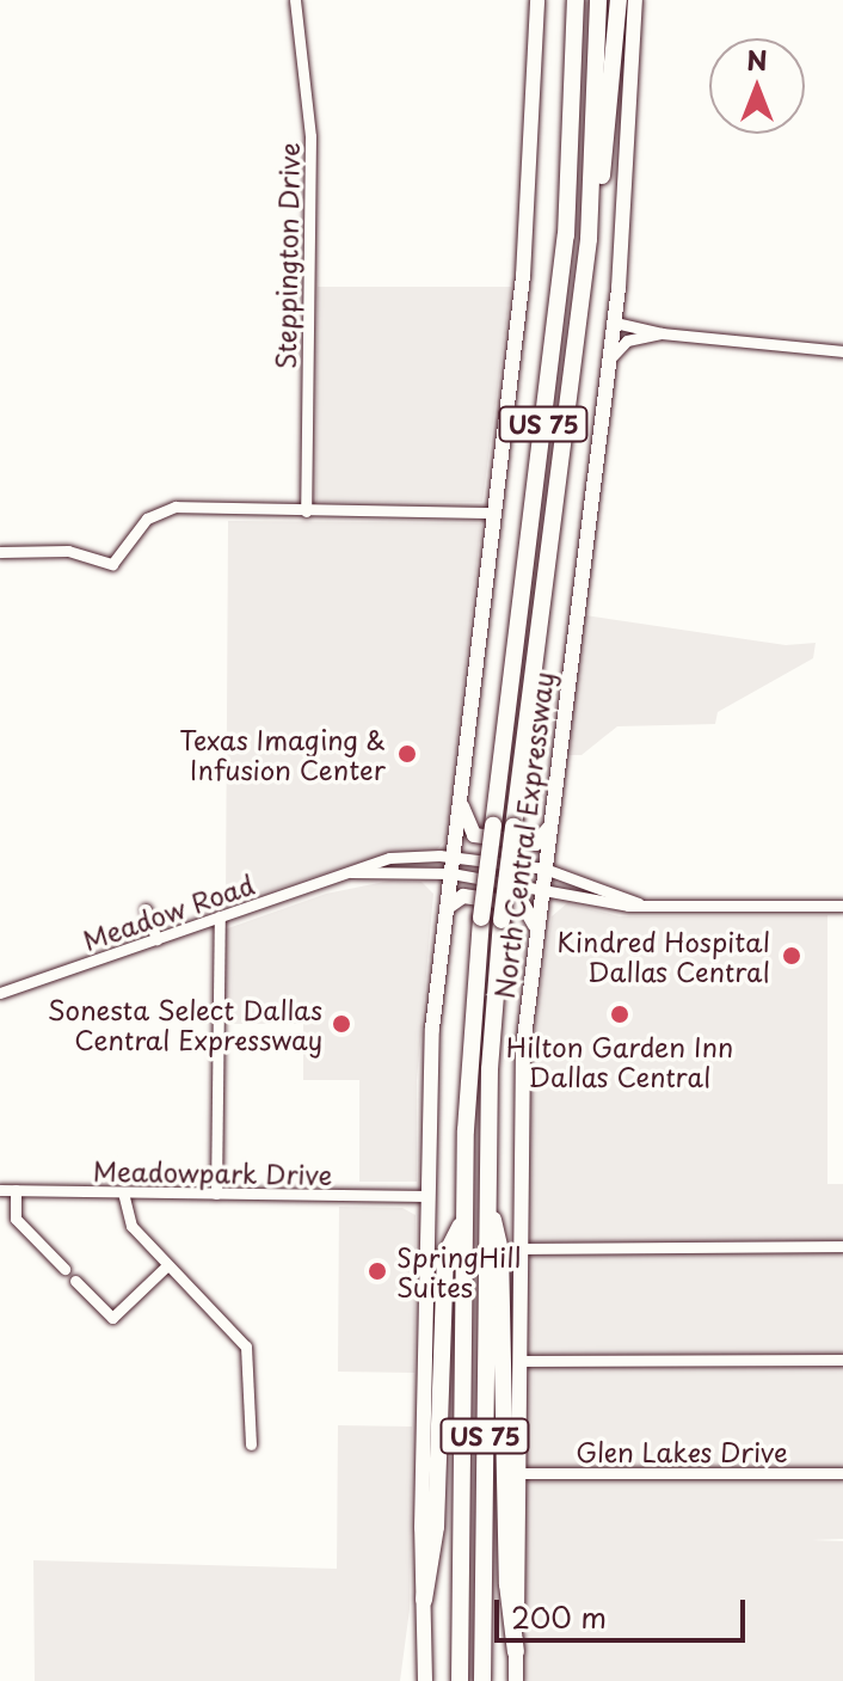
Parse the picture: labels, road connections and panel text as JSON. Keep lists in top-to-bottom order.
{
  "streets": {
    "highway": ["US 75", "North Central Expressway"],
    "street": [
      "Steppington Drive",
      "Meadow Road",
      "Meadowpark Drive",
      "Glen Lakes Drive"
    ]
  },
  "crossings": [
    ["North Central Expressway", "Meadow Road"],
    ["North Central Expressway", "Glen Lakes Drive"]
  ],
  "places": [
    "Texas Imaging & Infusion Center",
    "Kindred Hospital Dallas Central",
    "Hilton Garden Inn Dallas Central",
    "Sonesta Select Dallas Central Expressway",
    "SpringHill Suites"
  ],
  "scale_bar": "200 m",
  "north": "top"
}
